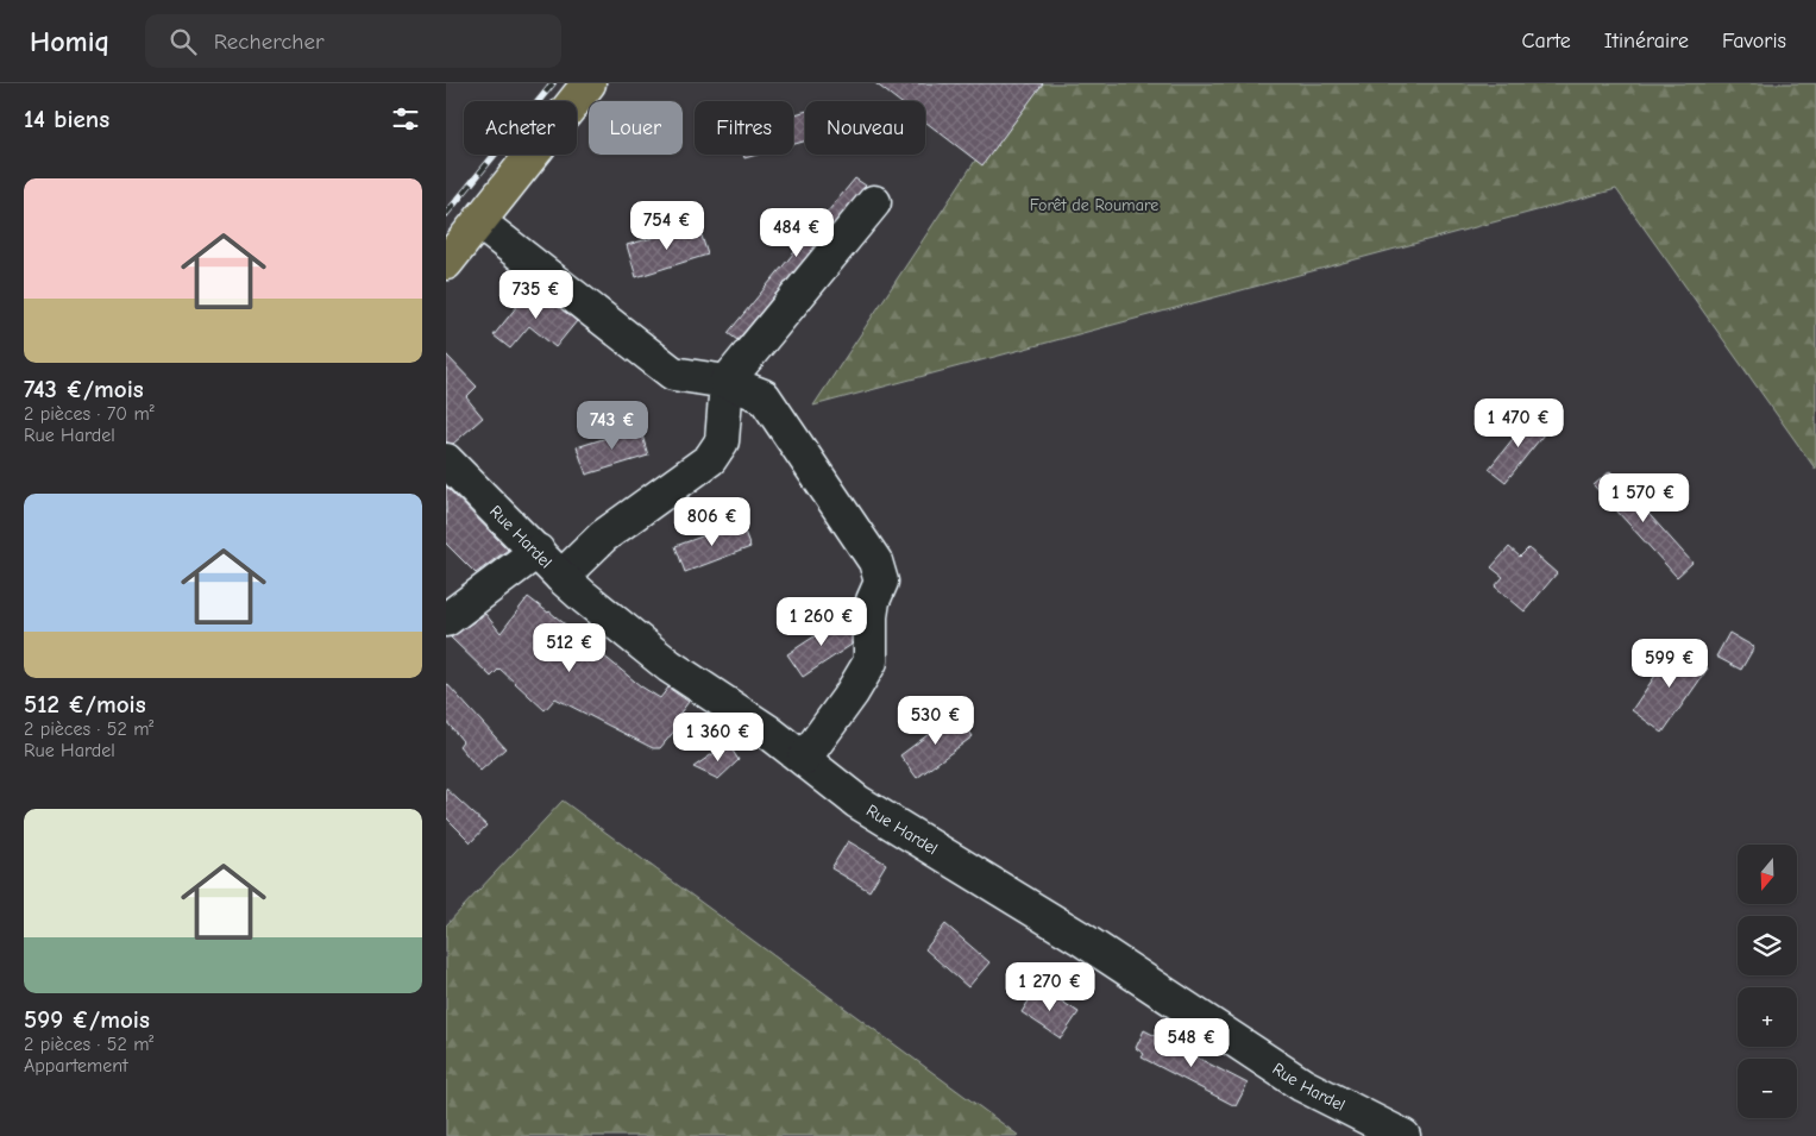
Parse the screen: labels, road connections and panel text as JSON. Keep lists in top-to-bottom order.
{
  "streets": {
    "street": ["Rue Hardel"]
  },
  "parks": ["Forêt de Roumare"],
  "north": "bottom",
  "page": {
    "header": "Homiq",
    "search": "Rechercher",
    "nav": ["Carte", "Itinéraire", "Favoris"],
    "heading": "14 biens",
    "chip": [
      "Acheter",
      "Louer",
      "Filtres",
      "Nouveau"
    ],
    "list": [
      {
        "name": "743 €/mois",
        "note": "2 pièces · 70 m² · Rue Hardel"
      },
      {
        "name": "512 €/mois",
        "note": "2 pièces · 52 m² · Rue Hardel"
      },
      {
        "name": "599 €/mois",
        "note": "2 pièces · 52 m² · Appartement"
      }
    ],
    "price": [
      "754 €",
      "484 €",
      "735 €",
      "1 470 €",
      "743 €",
      "1 570 €",
      "806 €",
      "1 260 €",
      "512 €",
      "599 €",
      "530 €",
      "1 360 €",
      "1 270 €",
      "548 €"
    ],
    "map_buttons": ["+", "−"]
  }
}
